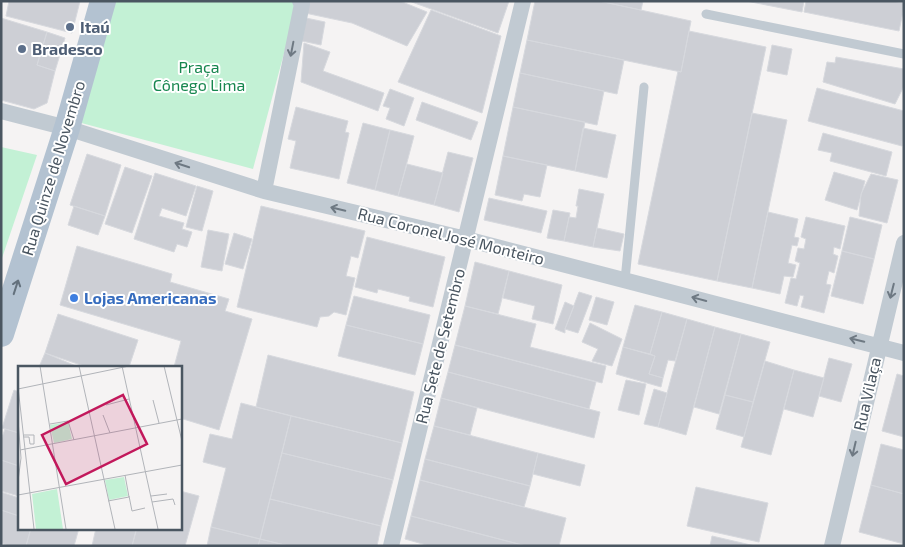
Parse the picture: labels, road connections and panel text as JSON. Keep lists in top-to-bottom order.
{
  "streets": {
    "main road": ["Rua Quinze de Novembro"],
    "street": ["Rua Coronel José Monteiro", "Rua Sete de Setembro", "Rua Vilaça"]
  },
  "crossings": [
    ["Rua Quinze de Novembro", "Rua Coronel José Monteiro"],
    ["Rua Coronel José Monteiro", "Rua Sete de Setembro"],
    ["Rua Coronel José Monteiro", "Rua Vilaça"]
  ],
  "one_way": ["Rua Quinze de Novembro", "Rua Coronel José Monteiro", "Rua Vilaça"],
  "parks": ["Praça Cônego Lima"],
  "places": ["Itaú", "Bradesco", "Lojas Americanas"]
}
